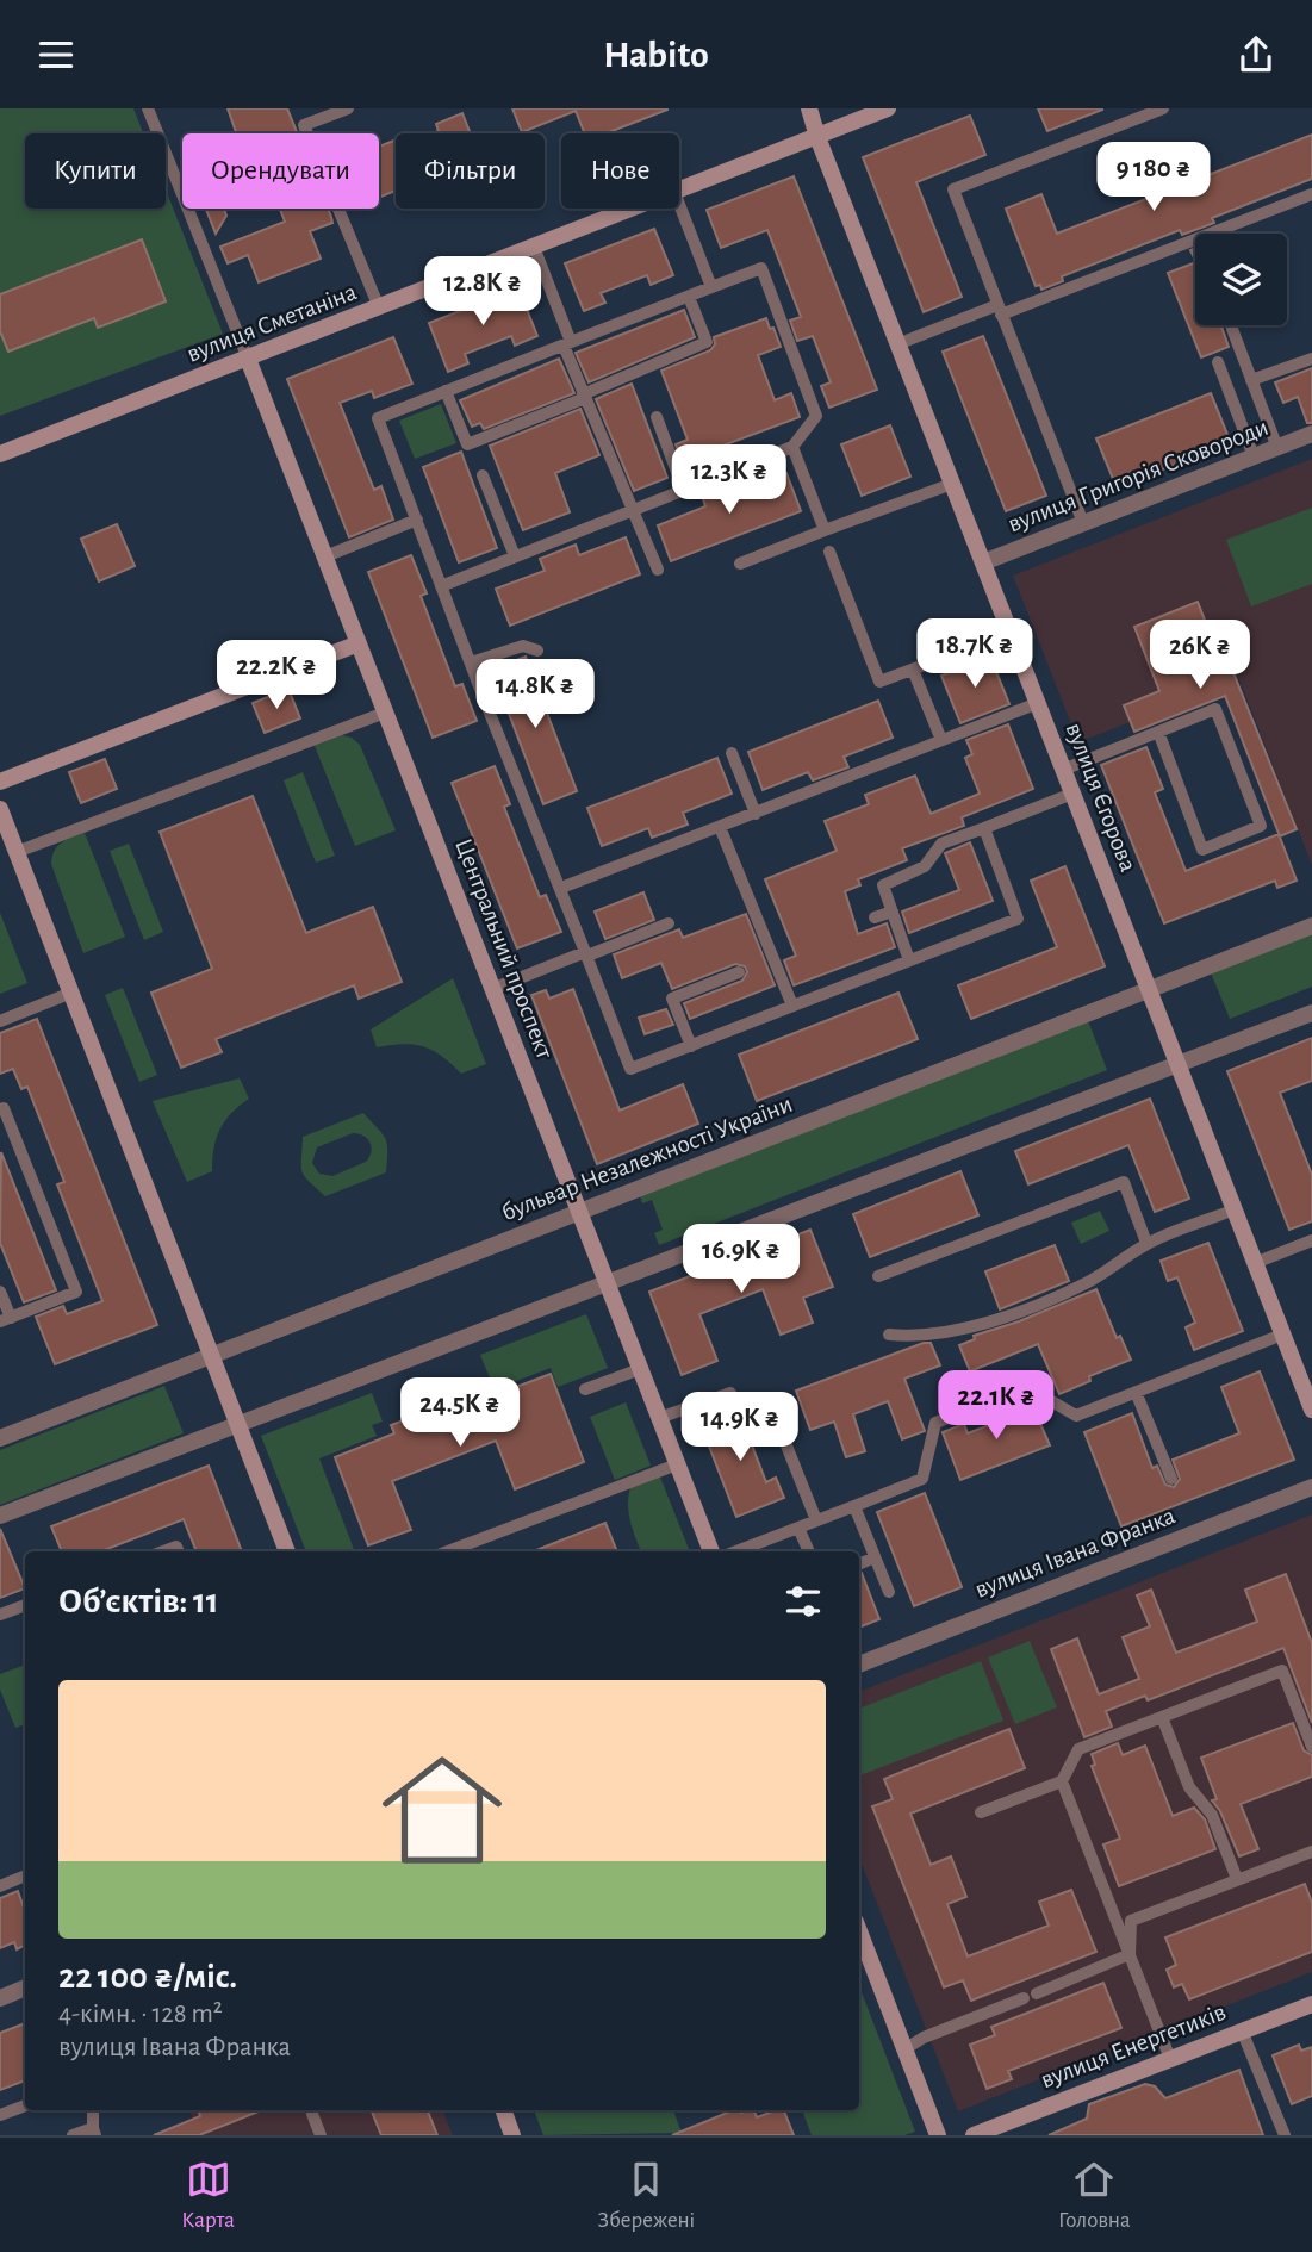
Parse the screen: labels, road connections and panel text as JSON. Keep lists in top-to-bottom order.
{
  "streets": {
    "street": [
      "вулиця Сметаніна",
      "вулиця Григорія Сковороди",
      "вулиця Єгорова",
      "Центральний проспект",
      "бульвар Незалежності України",
      "вулиця Івана Франка",
      "вулиця Енергетиків"
    ]
  },
  "crossings": [
    ["вулиця Сметаніна", "вулиця Єгорова"],
    ["вулиця Сметаніна", "Центральний проспект"],
    ["вулиця Григорія Сковороди", "вулиця Єгорова"],
    ["вулиця Єгорова", "бульвар Незалежності України"],
    ["Центральний проспект", "бульвар Незалежності України"]
  ],
  "page": {
    "header": "Habito",
    "chip": [
      "Купити",
      "Орендувати",
      "Фільтри",
      "Нове"
    ],
    "price": [
      "9 180 ₴",
      "12.8K ₴",
      "12.3K ₴",
      "18.7K ₴",
      "26K ₴",
      "22.2K ₴",
      "14.8K ₴",
      "16.9K ₴",
      "22.1K ₴",
      "24.5K ₴",
      "14.9K ₴"
    ],
    "heading": "Об’єктів: 11",
    "list": [
      {
        "name": "22 100 ₴/міс.",
        "note": "4-кімн. · 128 m² · вулиця Івана Франка"
      }
    ],
    "tabs": ["Карта", "Збережені", "Головна"]
  }
}
